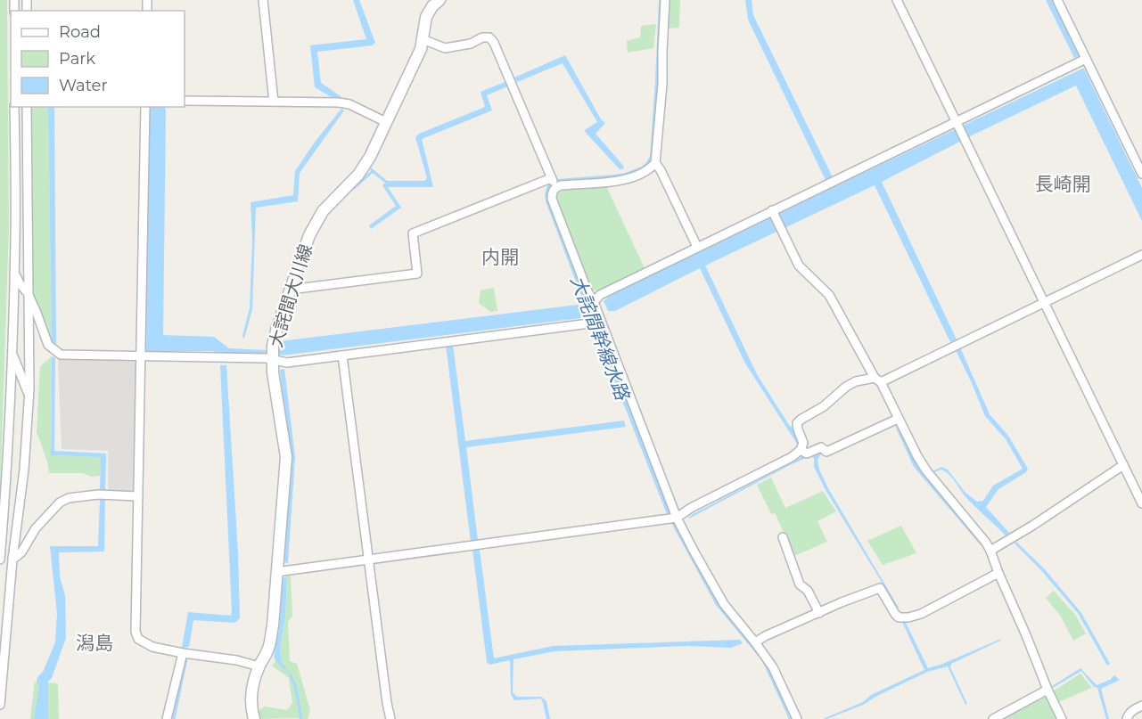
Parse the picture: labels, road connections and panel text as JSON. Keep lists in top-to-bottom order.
{
  "streets": {
    "main road": ["大詫間大川線"]
  },
  "districts": ["長崎開", "内開", "潟島"],
  "water": ["大詫間幹線水路"],
  "legend": ["Road", "Park", "Water"]
}
